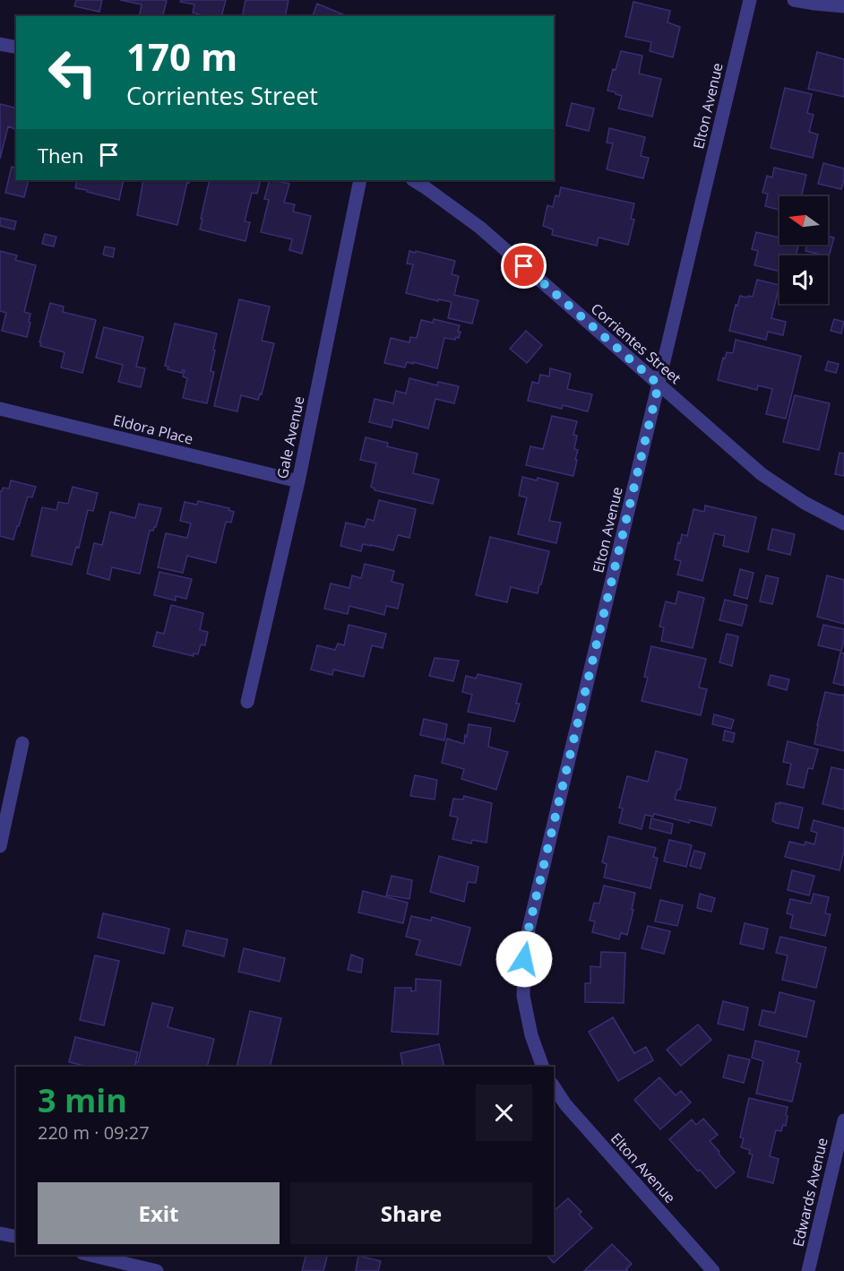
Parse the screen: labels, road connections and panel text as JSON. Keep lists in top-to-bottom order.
{
  "streets": {
    "street": [
      "Elton Avenue",
      "Corrientes Street",
      "Eldora Place",
      "Gale Avenue",
      "Edwards Avenue"
    ]
  },
  "crossings": [
    ["Elton Avenue", "Corrientes Street"],
    ["Eldora Place", "Gale Avenue"]
  ],
  "north": "left",
  "page": {
    "turn": ["170 m", "Corrientes Street"],
    "then": "Then",
    "heading": ["3 min", "220 m · 09:27"],
    "buttons": ["Exit", "Share"]
  }
}
